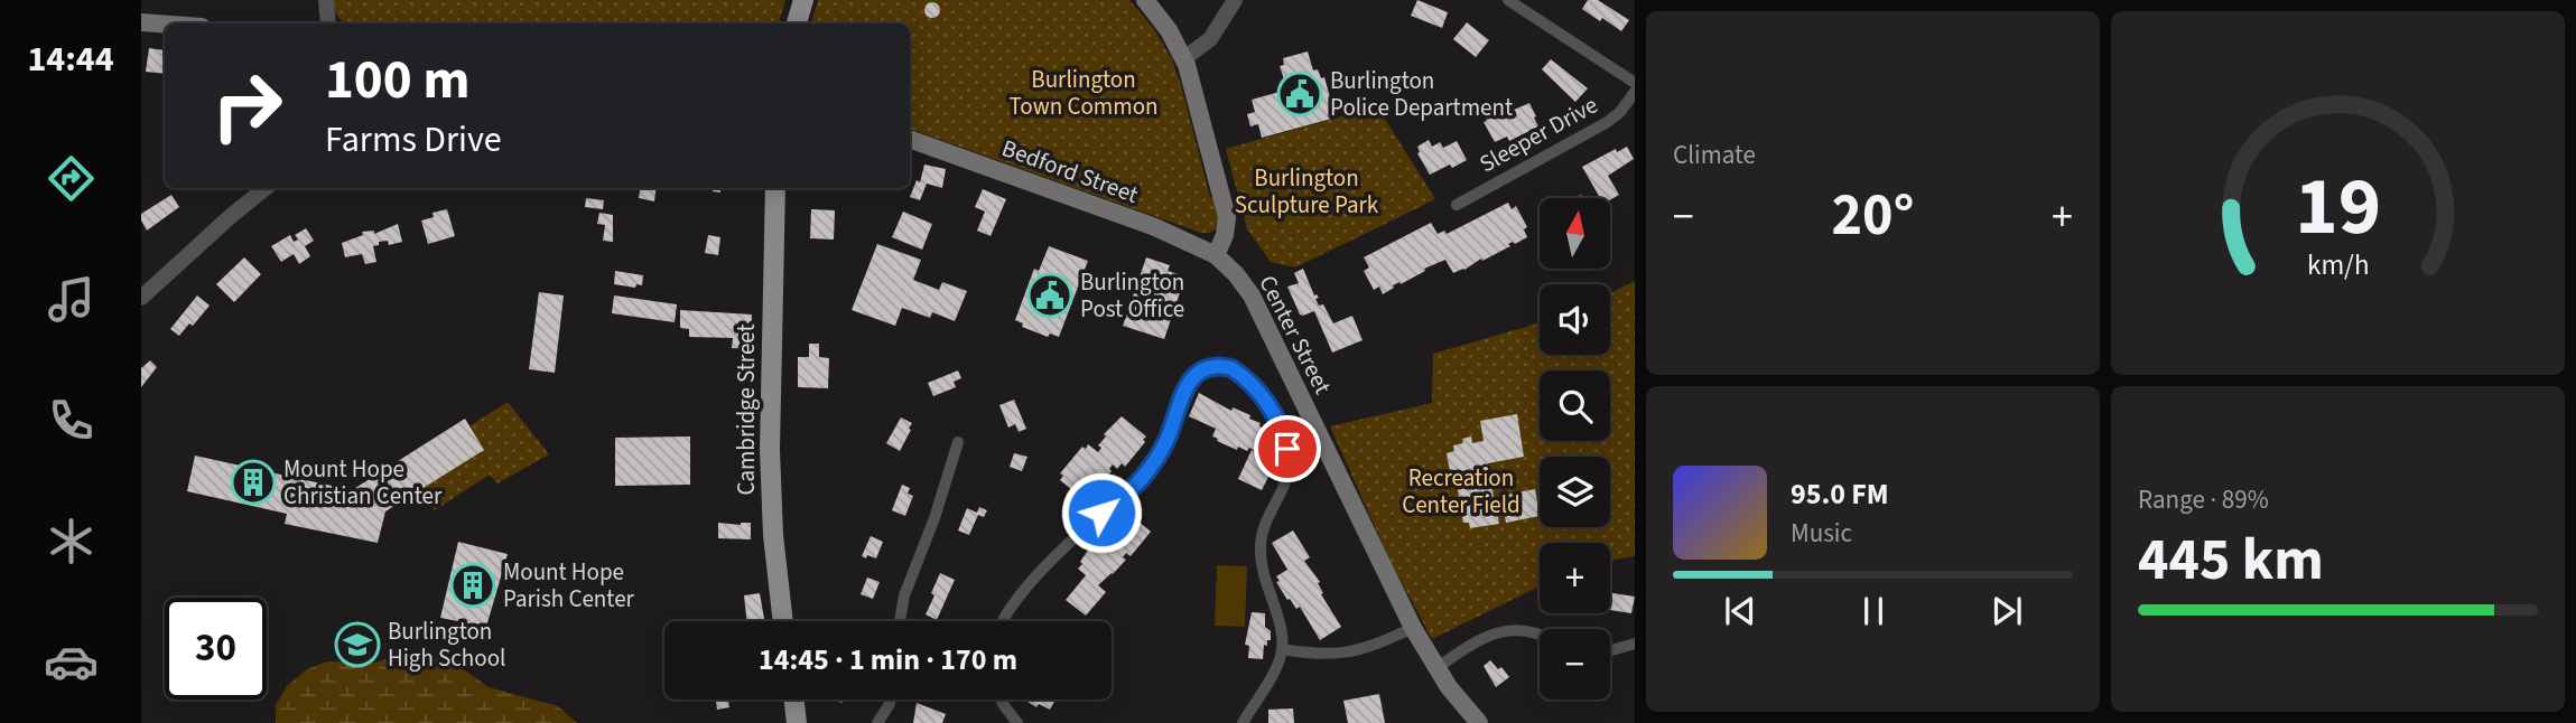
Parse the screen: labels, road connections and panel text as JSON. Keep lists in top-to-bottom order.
{
  "streets": {
    "main road": ["Bedford Street", "Center Street", "Cambridge Street"],
    "street": ["Sleeper Drive"]
  },
  "crossings": [
    ["Bedford Street", "Center Street"]
  ],
  "parks": ["Burlington Town Common", "Burlington Sculpture Park", "Recreation Center Field"],
  "places": {
    "public building": ["Burlington Police Department", "Burlington Post Office"],
    "building": ["Mount Hope Christian Center", "Mount Hope Parish Center"],
    "school or university": ["Burlington High School"]
  },
  "north": "top",
  "page": {
    "tabs": "14:44",
    "tile": [
      "Climate",
      ["Range · 89%", "445 km"]
    ],
    "turn": ["100 m", "Farms Drive"],
    "heat": ["−", "20°", "+"],
    "map_buttons": ["+", "−"],
    "song": ["95.0 FM", "Music"],
    "limit": "30",
    "trip": "14:45 · 1 min · 170 m",
    "gauge": ["19", "km/h"]
  }
}
